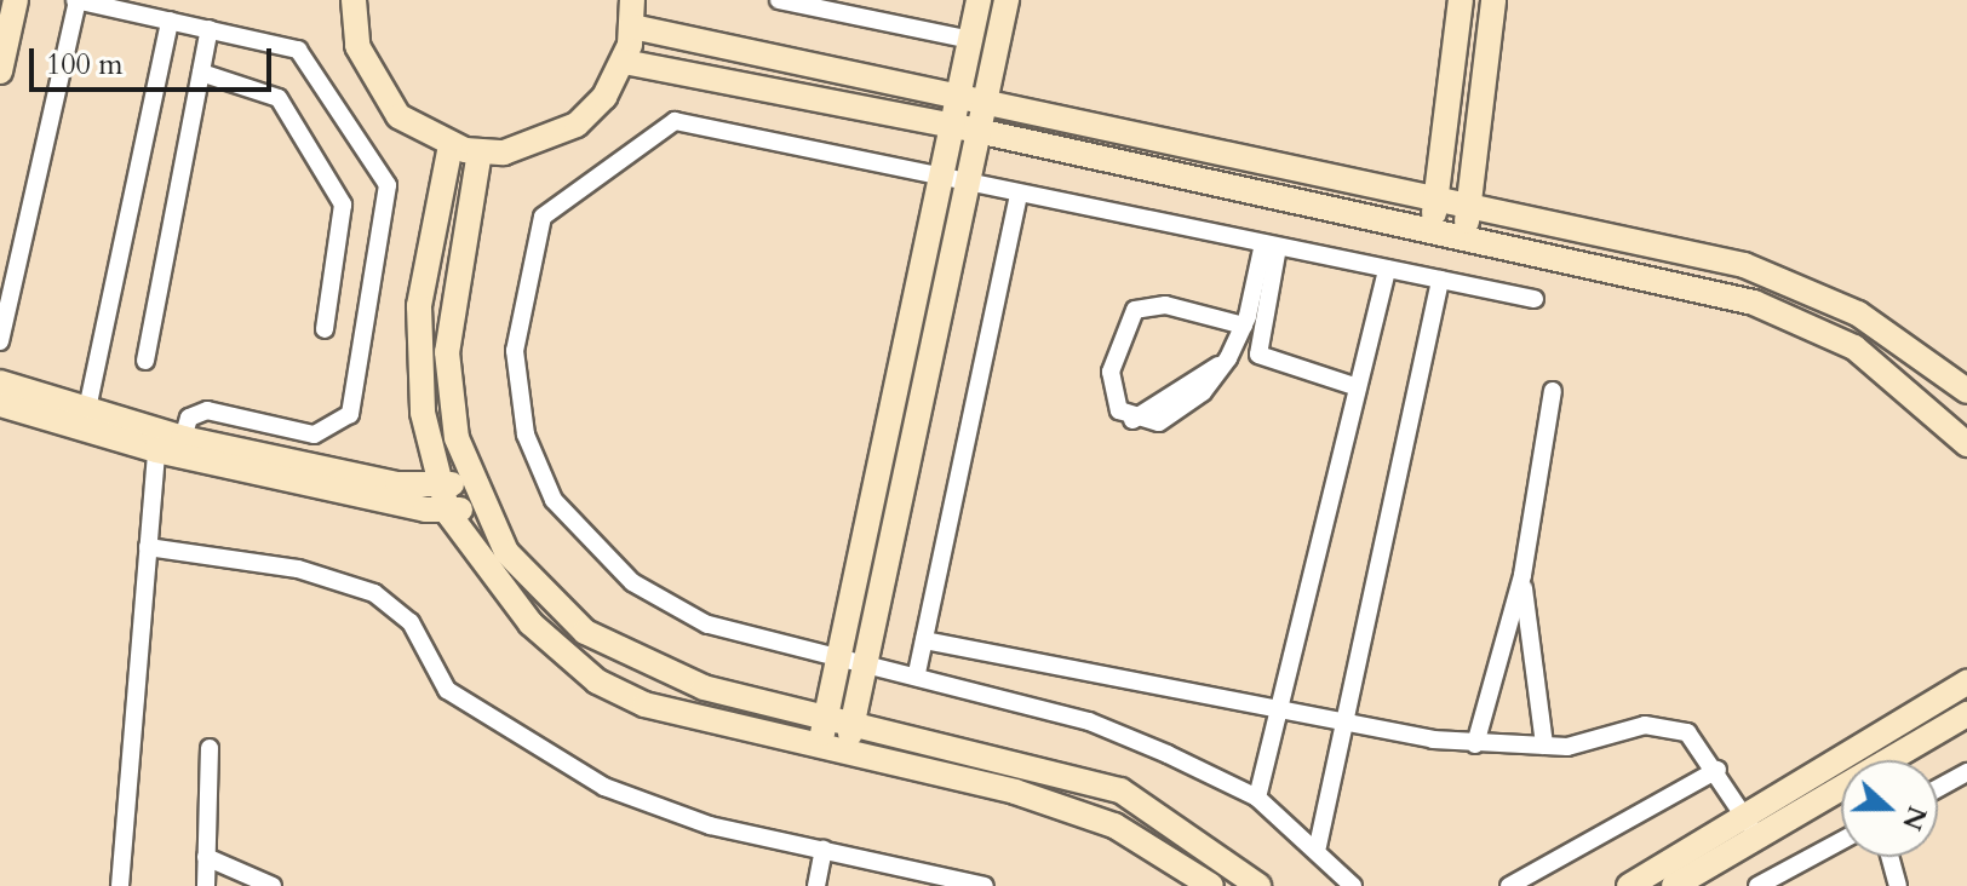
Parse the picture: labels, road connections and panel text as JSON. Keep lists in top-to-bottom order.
{
  "scale_bar": "100 m",
  "north": "right"
}
